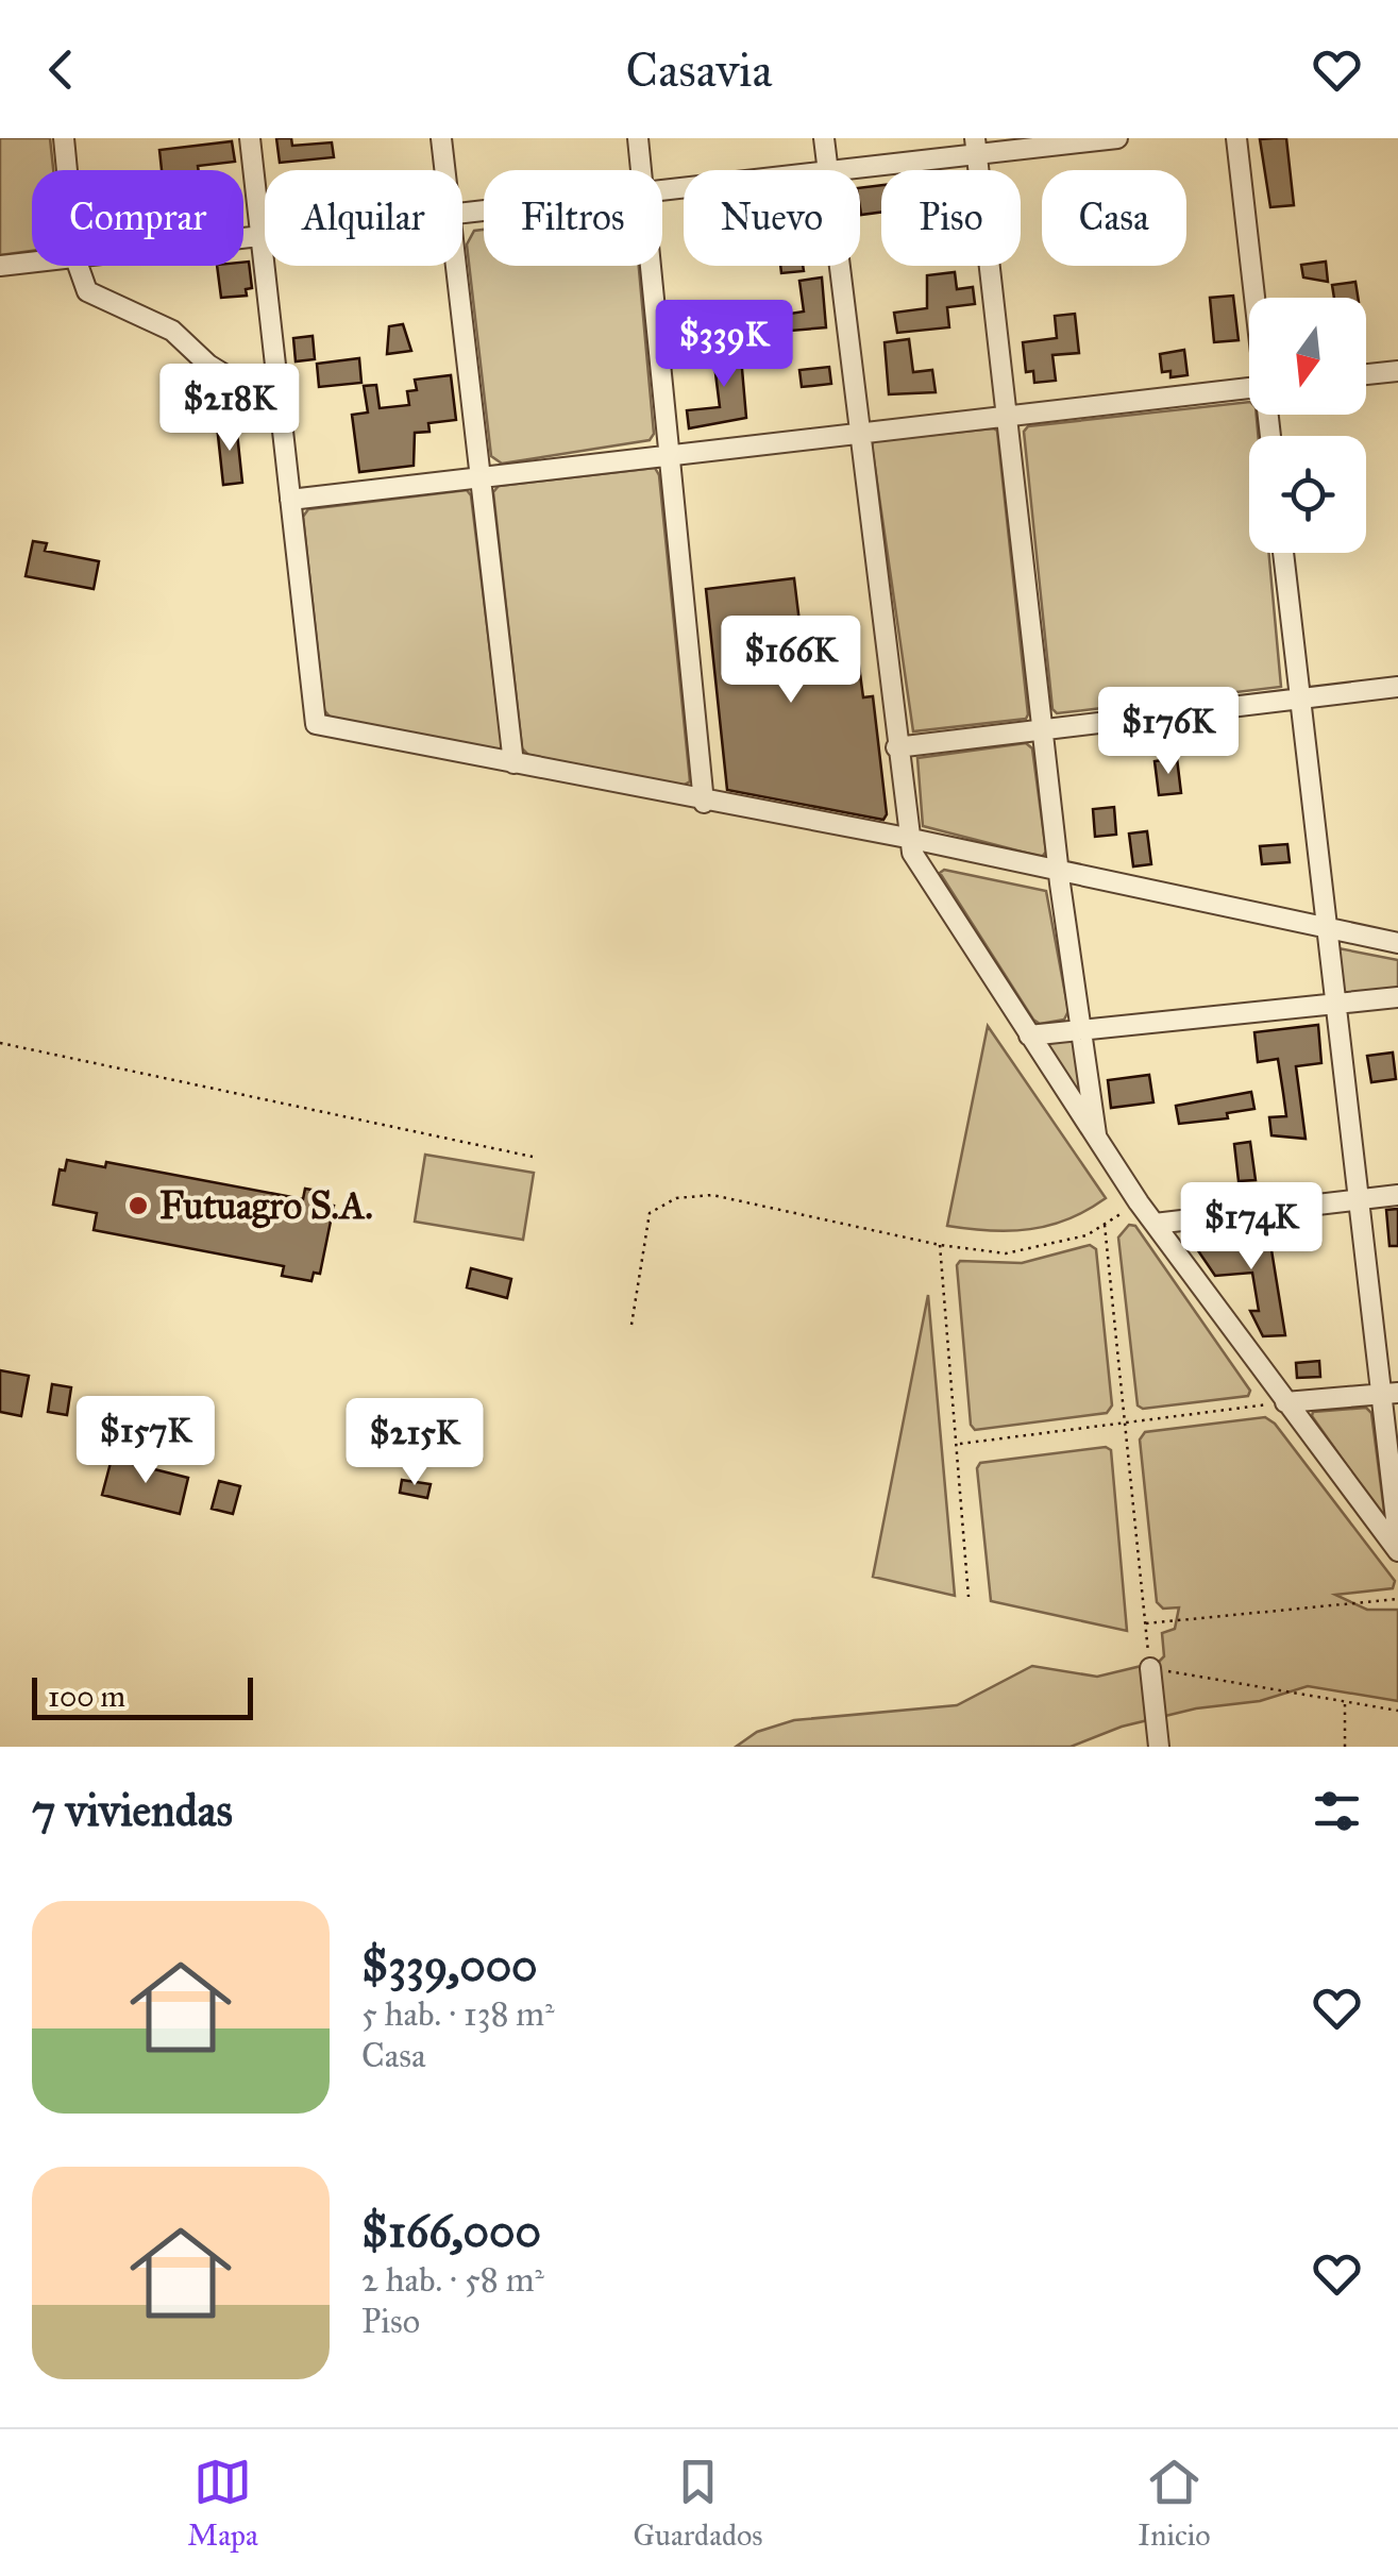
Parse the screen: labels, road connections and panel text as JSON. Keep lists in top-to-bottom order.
{
  "places": ["Futuagro S.A."],
  "scale_bar": "100 m",
  "north": "bottom",
  "page": {
    "header": "Casavia",
    "chip": [
      "Comprar",
      "Alquilar",
      "Filtros",
      "Nuevo",
      "Piso",
      "Casa"
    ],
    "price": [
      "$339K",
      "$218K",
      "$166K",
      "$176K",
      "$174K",
      "$157K",
      "$215K"
    ],
    "scale": "100 m",
    "heading": "7 viviendas",
    "list": [
      {
        "name": "$339,000",
        "note": "5 hab. · 138 m² · Casa"
      },
      {
        "name": "$166,000",
        "note": "2 hab. · 58 m² · Piso"
      }
    ],
    "tabs": ["Mapa", "Guardados", "Inicio"]
  }
}
